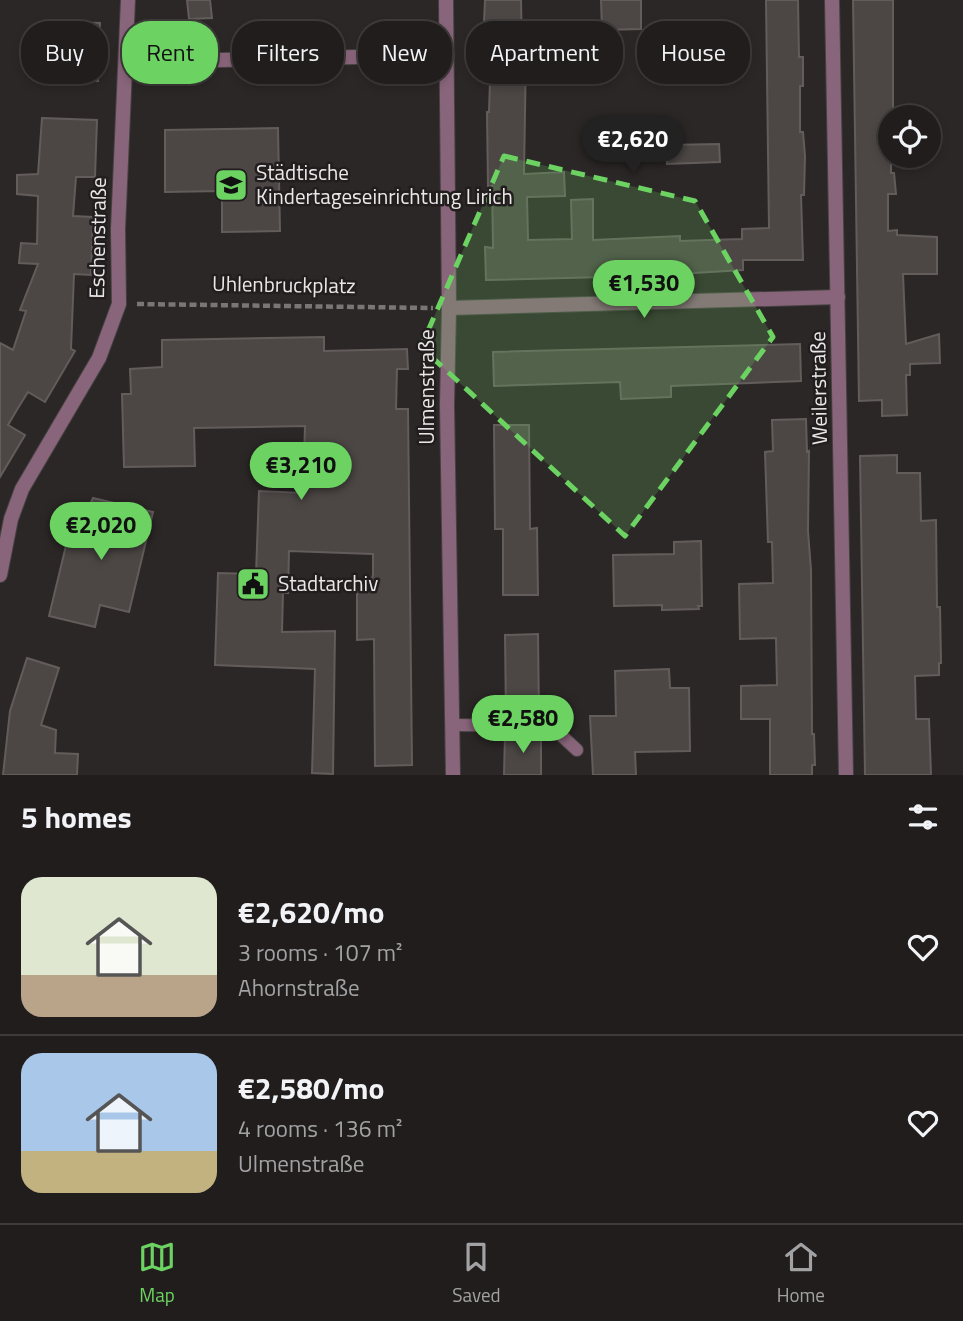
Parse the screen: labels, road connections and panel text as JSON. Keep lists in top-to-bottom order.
{
  "streets": {
    "street": ["Eschenstraße", "Ulmenstraße", "Weilerstraße"],
    "path": ["Uhlenbruckplatz"]
  },
  "crossings": [
    ["Eschenstraße", "Uhlenbruckplatz"],
    ["Uhlenbruckplatz", "Ulmenstraße"]
  ],
  "places": {
    "school or university": ["Städtische Kindertageseinrichtung Lirich"],
    "public building": ["Stadtarchiv"]
  },
  "page": {
    "chip": [
      "Buy",
      "Rent",
      "Filters",
      "New",
      "Apartment",
      "House"
    ],
    "price": [
      "€2,620",
      "€1,530",
      "€3,210",
      "€2,020",
      "€2,580"
    ],
    "heading": "5 homes",
    "list": [
      {
        "name": "€2,620/mo",
        "note": "3 rooms · 107 m² · Ahornstraße"
      },
      {
        "name": "€2,580/mo",
        "note": "4 rooms · 136 m² · Ulmenstraße"
      }
    ],
    "tabs": ["Map", "Saved", "Home"]
  }
}
